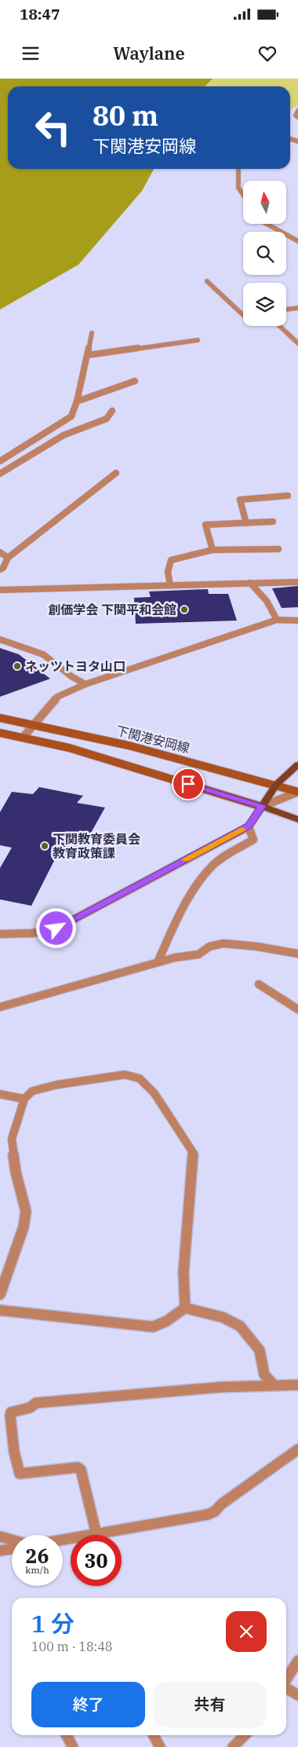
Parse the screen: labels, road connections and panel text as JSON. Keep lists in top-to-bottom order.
{
  "streets": {
    "main road": ["下関港安岡線"]
  },
  "places": ["創価学会 下関平和会館", "ネッツトヨタ山口", "下関教育委員会 教育政策課"],
  "north": "top",
  "page": {
    "status": "18:47",
    "header": "Waylane",
    "turn": ["80 m", "下関港安岡線"],
    "speed": "26 km/h",
    "limit": "30",
    "heading": ["1 分", "100 m · 18:48"],
    "buttons": ["終了", "共有"]
  }
}
